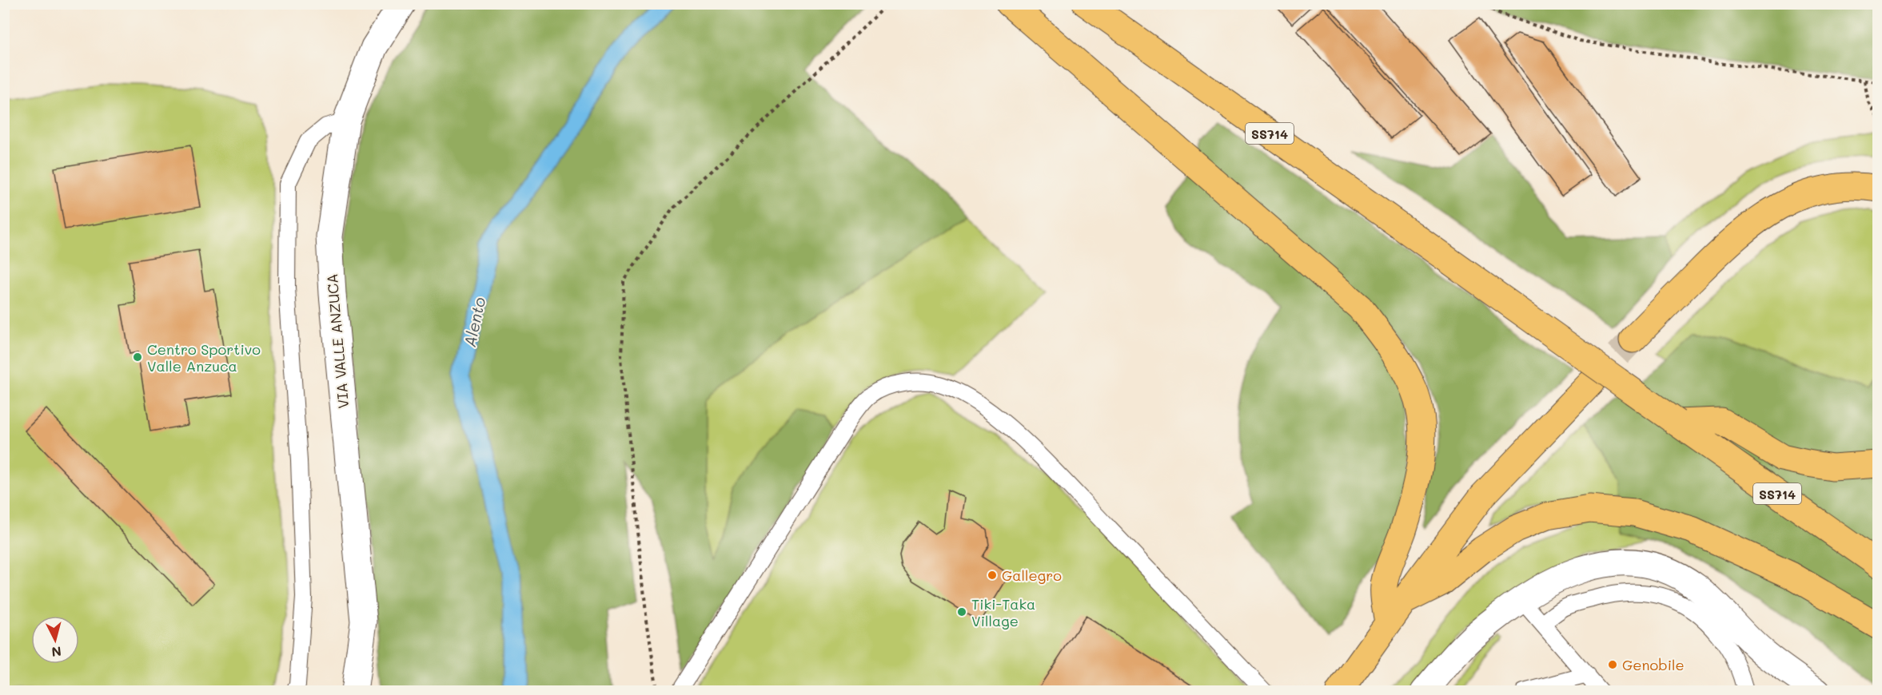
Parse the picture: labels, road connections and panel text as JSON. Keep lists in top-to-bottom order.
{
  "streets": {
    "highway": ["SS714"],
    "street": ["VIA VALLE ANZUCA"]
  },
  "water": ["Alento"],
  "places": [
    "Centro Sportivo Valle Anzuca",
    "Gallegro",
    "Tiki-Taka Village",
    "Genobile"
  ],
  "north": "bottom"
}
